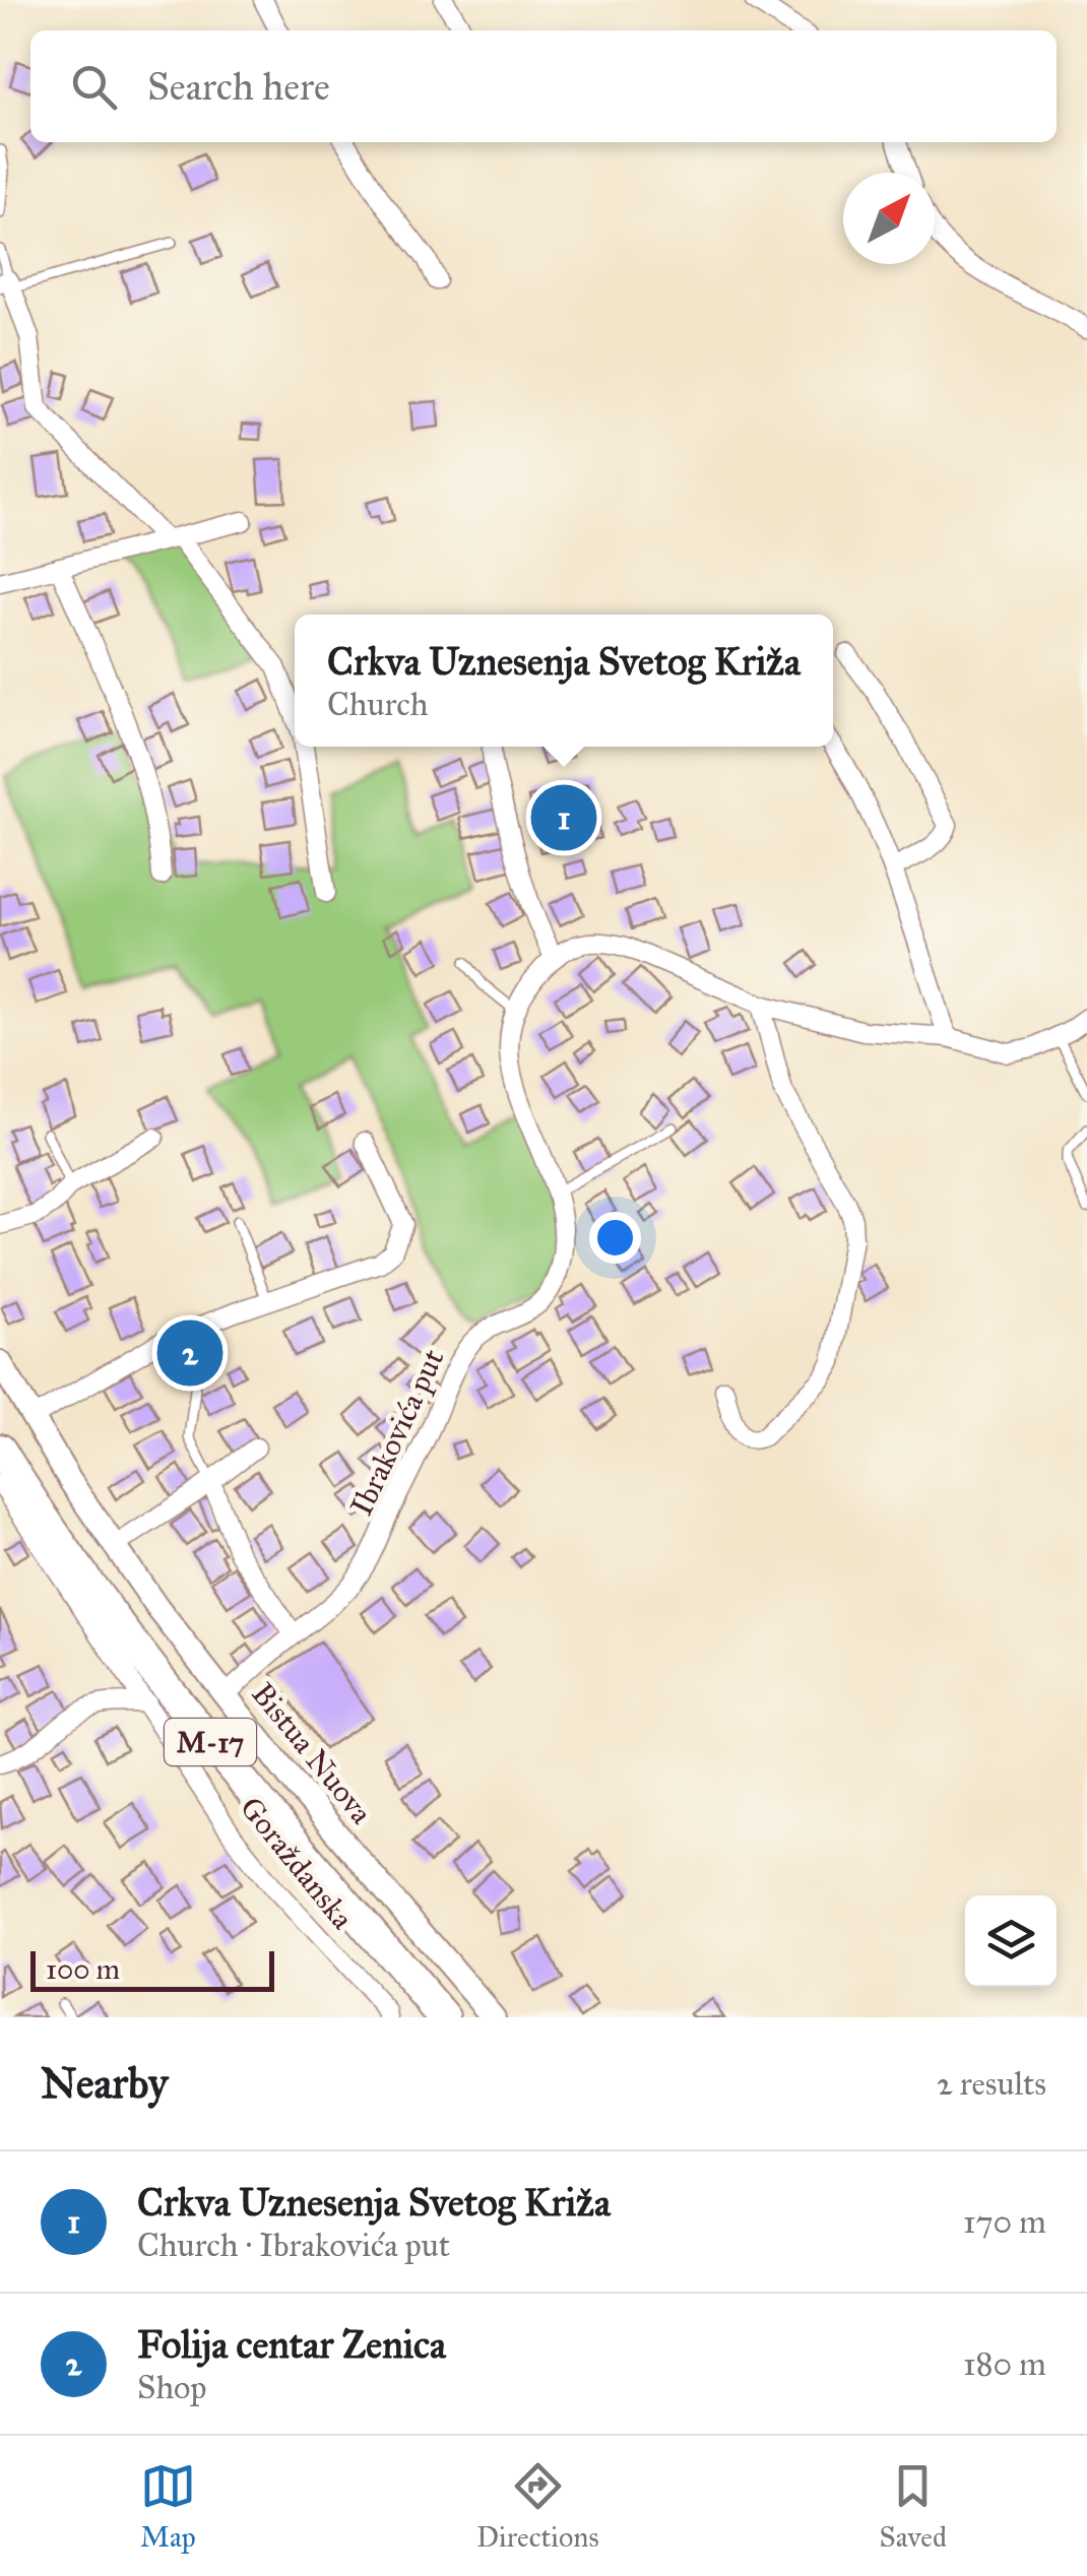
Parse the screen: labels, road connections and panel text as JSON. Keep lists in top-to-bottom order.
{
  "streets": {
    "highway": ["M-17"],
    "street": ["Ibrakovića put", "Bistua Nuova", "Goraždanska"]
  },
  "crossings": [
    ["Ibrakovića put", "Bistua Nuova"]
  ],
  "scale_bar": "100 m",
  "north": "top right",
  "page": {
    "search": "Search here",
    "popup": ["Crkva Uznesenja Svetog Križa", "Church"],
    "pins": ["1", "2"],
    "scale": "100 m",
    "heading": ["Nearby", "2 results"],
    "list": [
      {
        "mark": "1",
        "name": "Crkva Uznesenja Svetog Križa",
        "note": "Church · Ibrakovića put",
        "value": "170 m"
      },
      {
        "mark": "2",
        "name": "Folija centar Zenica",
        "note": "Shop",
        "value": "180 m"
      }
    ],
    "nav": ["Map", "Directions", "Saved"]
  }
}
